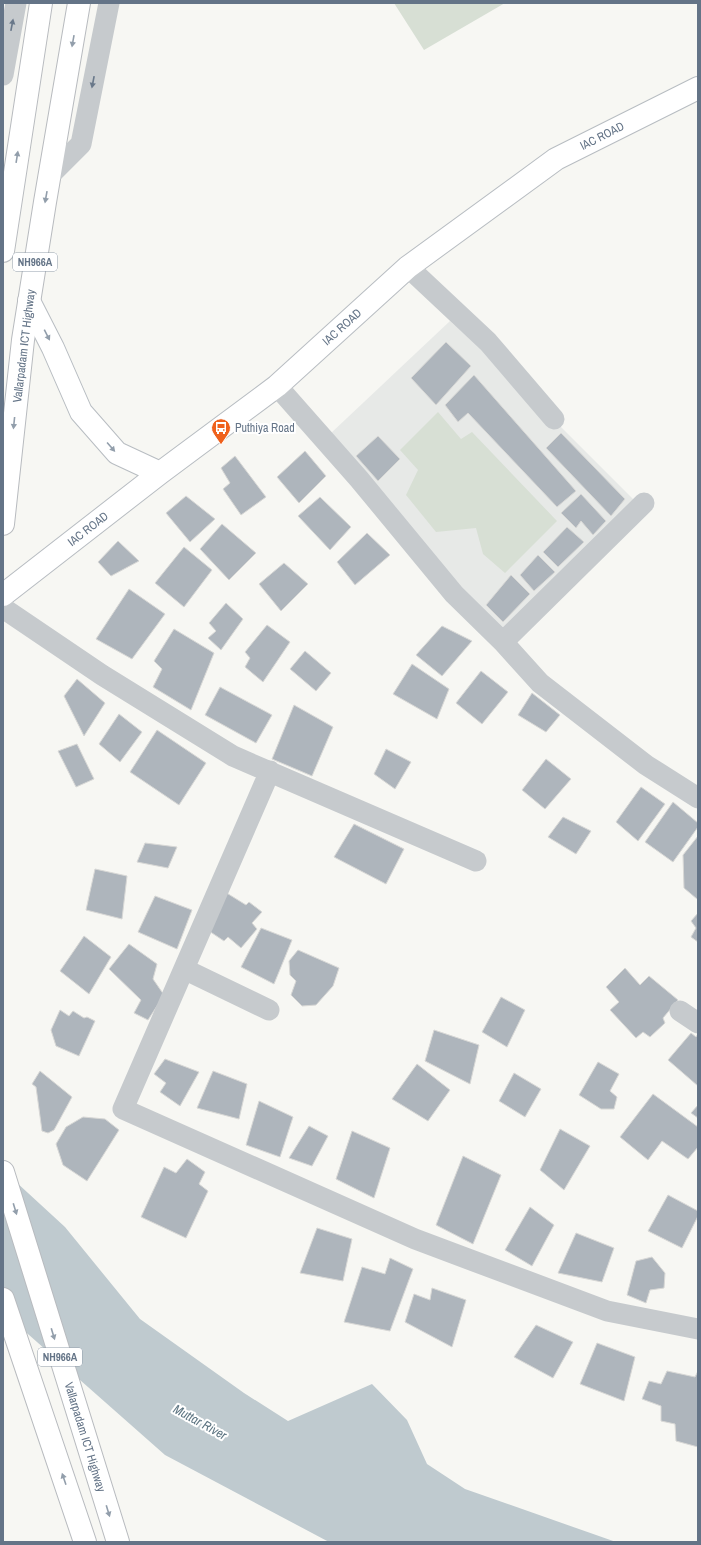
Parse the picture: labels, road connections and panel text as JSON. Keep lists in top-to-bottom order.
{
  "streets": {
    "main road": ["IAC ROAD", "NH966A", "Vallarpadam ICT Highway"]
  },
  "water": ["Muttar River"],
  "places": {
    "bus stop": ["Puthiya Road"]
  }
}
